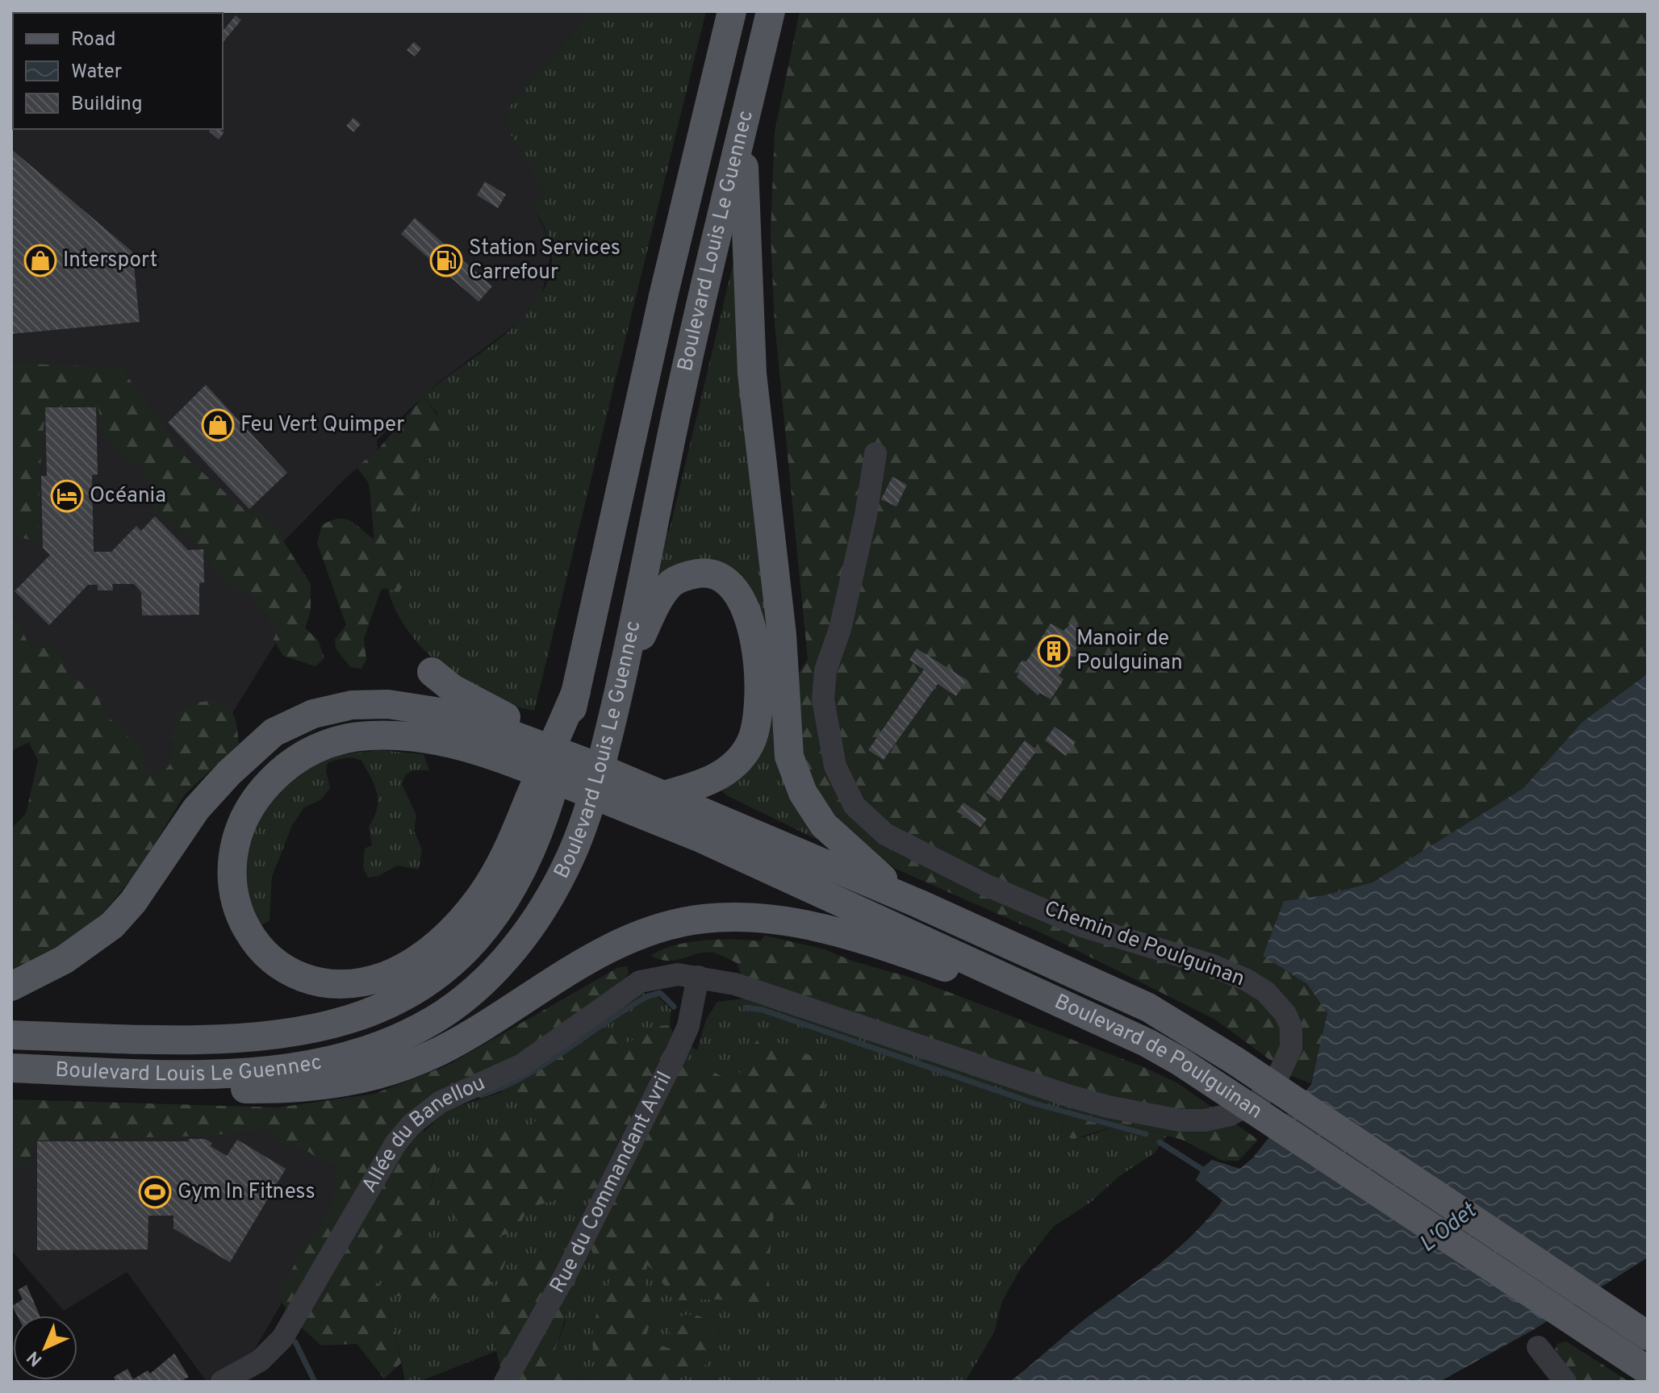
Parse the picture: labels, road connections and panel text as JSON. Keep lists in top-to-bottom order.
{
  "streets": {
    "main road": ["Boulevard Louis Le Guennec", "Boulevard de Poulguinan"],
    "street": ["Chemin de Poulguinan", "Allée du Banellou", "Rue du Commandant Avril"]
  },
  "crossings": [
    ["Chemin de Poulguinan", "Allée du Banellou"],
    ["Chemin de Poulguinan", "Rue du Commandant Avril"],
    ["Allée du Banellou", "Rue du Commandant Avril"]
  ],
  "water": ["L'Odet"],
  "places": {
    "shop": ["Intersport", "Feu Vert Quimper"],
    "fuel station": ["Station Services Carrefour"],
    "hotel": ["Océania"],
    "building": ["Manoir de Poulguinan"],
    "sports": ["Gym In Fitness"]
  },
  "legend": ["Road", "Water", "Building"],
  "north": "bottom left"
}
